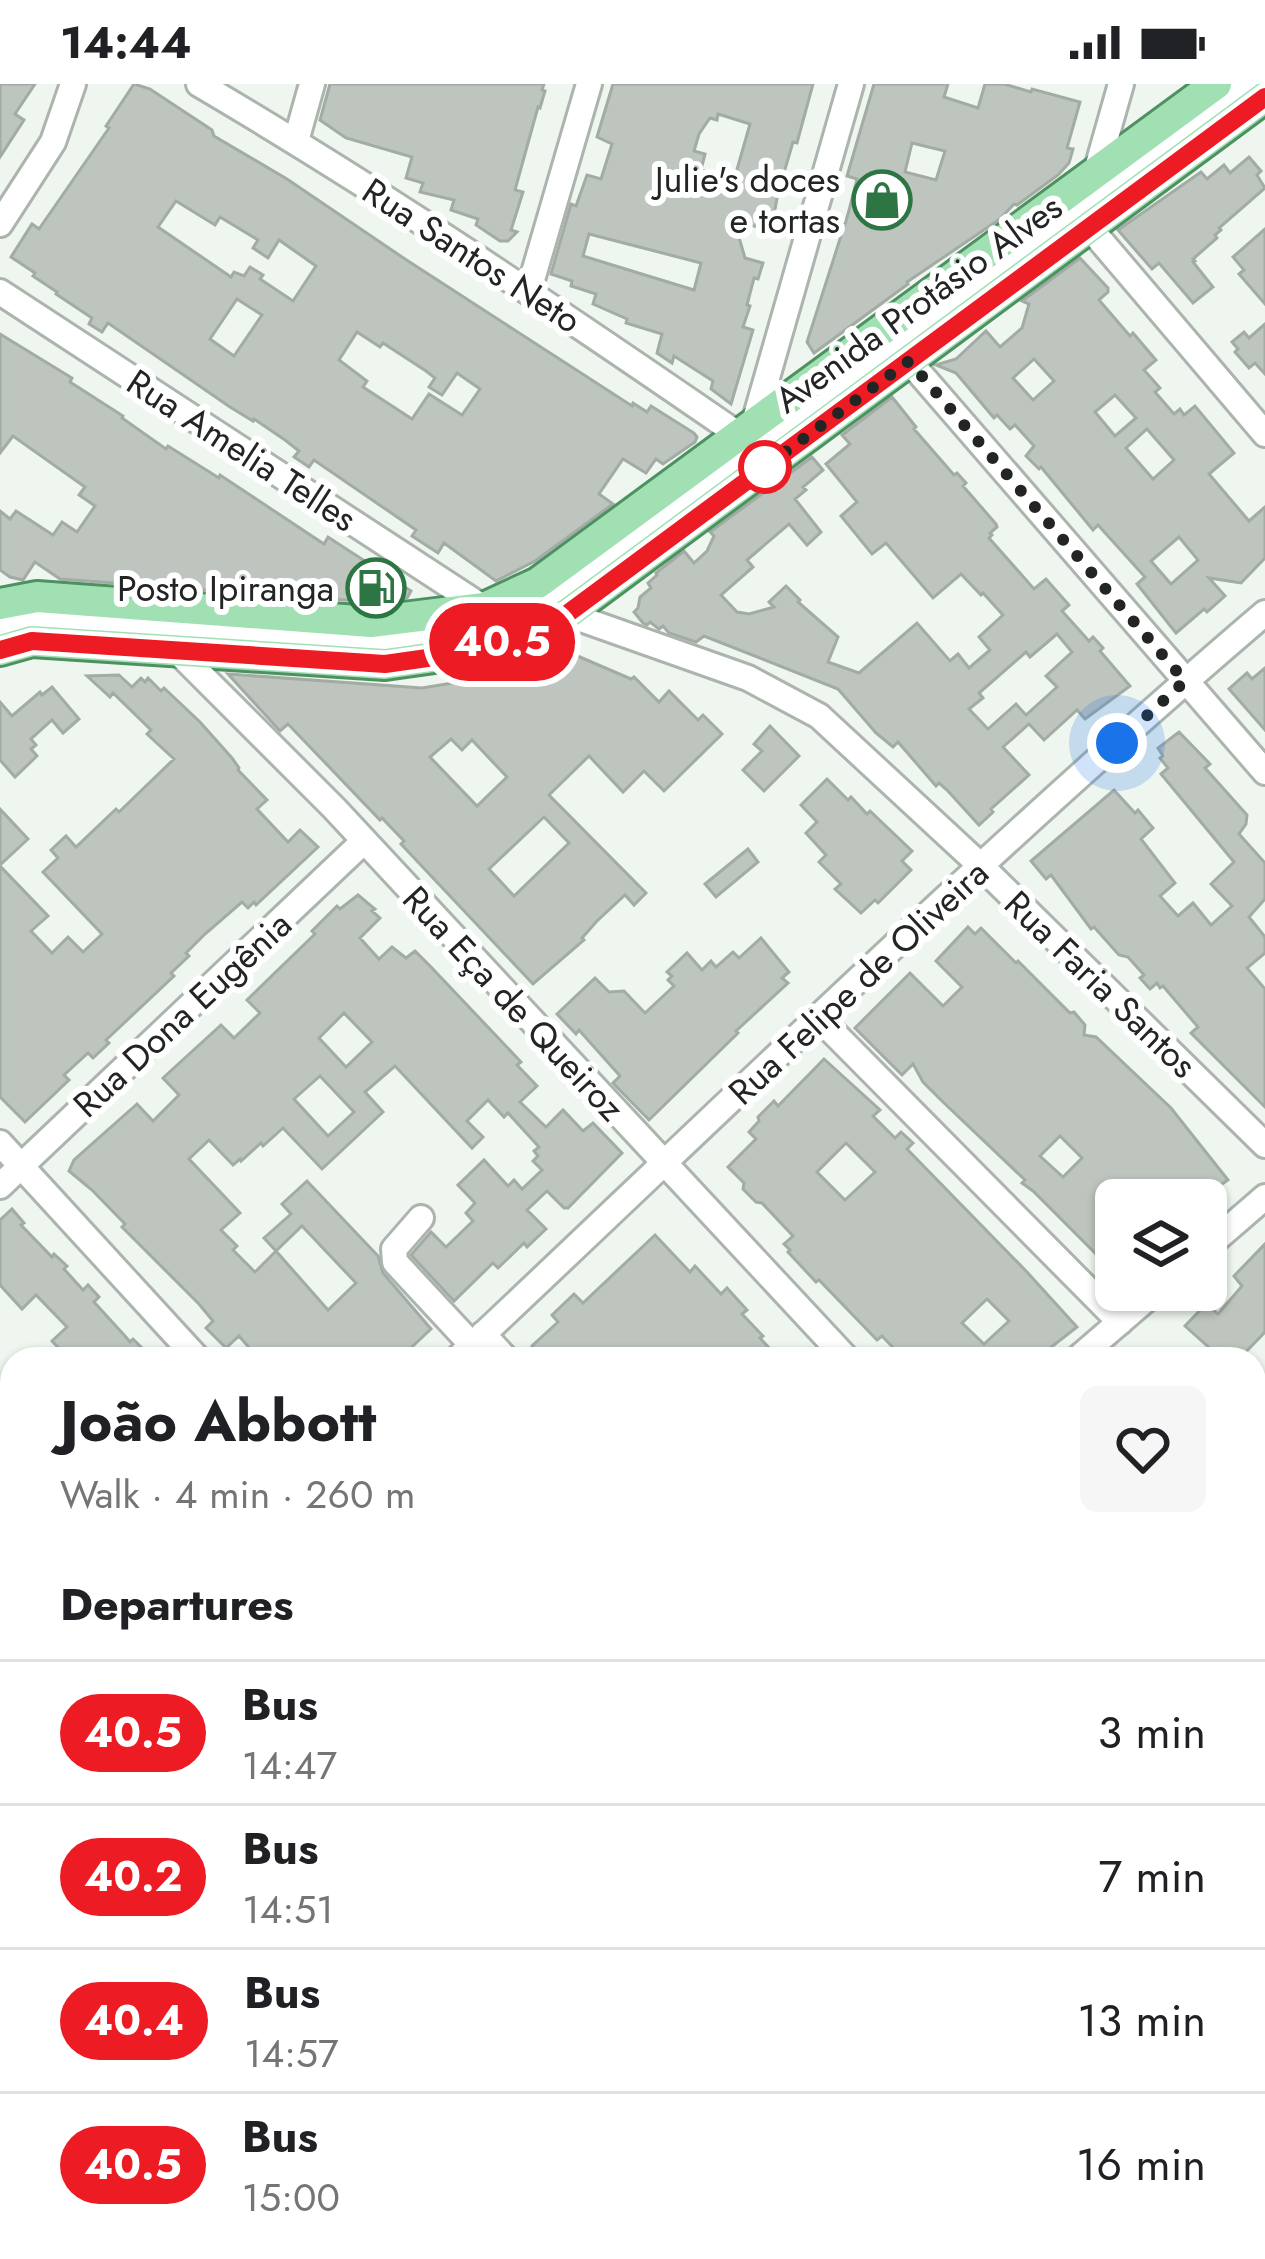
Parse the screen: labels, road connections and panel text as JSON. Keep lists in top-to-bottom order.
{
  "streets": {
    "main road": ["Avenida Protásio Alves"],
    "street": [
      "Rua Santos Neto",
      "Rua Amelia Telles",
      "Rua Felipe de Oliveira",
      "Rua Faria Santos",
      "Rua Eça de Queiroz",
      "Rua Dona Eugênia"
    ]
  },
  "crossings": [
    ["Rua Santos Neto", "Avenida Protásio Alves"],
    ["Avenida Protásio Alves", "Rua Amelia Telles"],
    ["Avenida Protásio Alves", "Rua Faria Santos"],
    ["Avenida Protásio Alves", "Rua Eça de Queiroz"],
    ["Rua Felipe de Oliveira", "Rua Faria Santos"],
    ["Rua Felipe de Oliveira", "Rua Eça de Queiroz"],
    ["Rua Eça de Queiroz", "Rua Dona Eugênia"]
  ],
  "places": {
    "shop": ["Julie's doces e tortas"],
    "fuel station": ["Posto Ipiranga"]
  },
  "lines": ["bus line 40.5"],
  "page": {
    "status": "14:44",
    "on_map": "40.5",
    "heading": [
      ["João Abbott", "Walk · 4 min · 260 m"],
      "Departures"
    ],
    "list": [
      {
        "mark": "40.5",
        "name": "Bus",
        "note": "14:47",
        "value": "3 min"
      },
      {
        "mark": "40.2",
        "name": "Bus",
        "note": "14:51",
        "value": "7 min"
      },
      {
        "mark": "40.4",
        "name": "Bus",
        "note": "14:57",
        "value": "13 min"
      },
      {
        "mark": "40.5",
        "name": "Bus",
        "note": "15:00",
        "value": "16 min"
      }
    ]
  }
}
